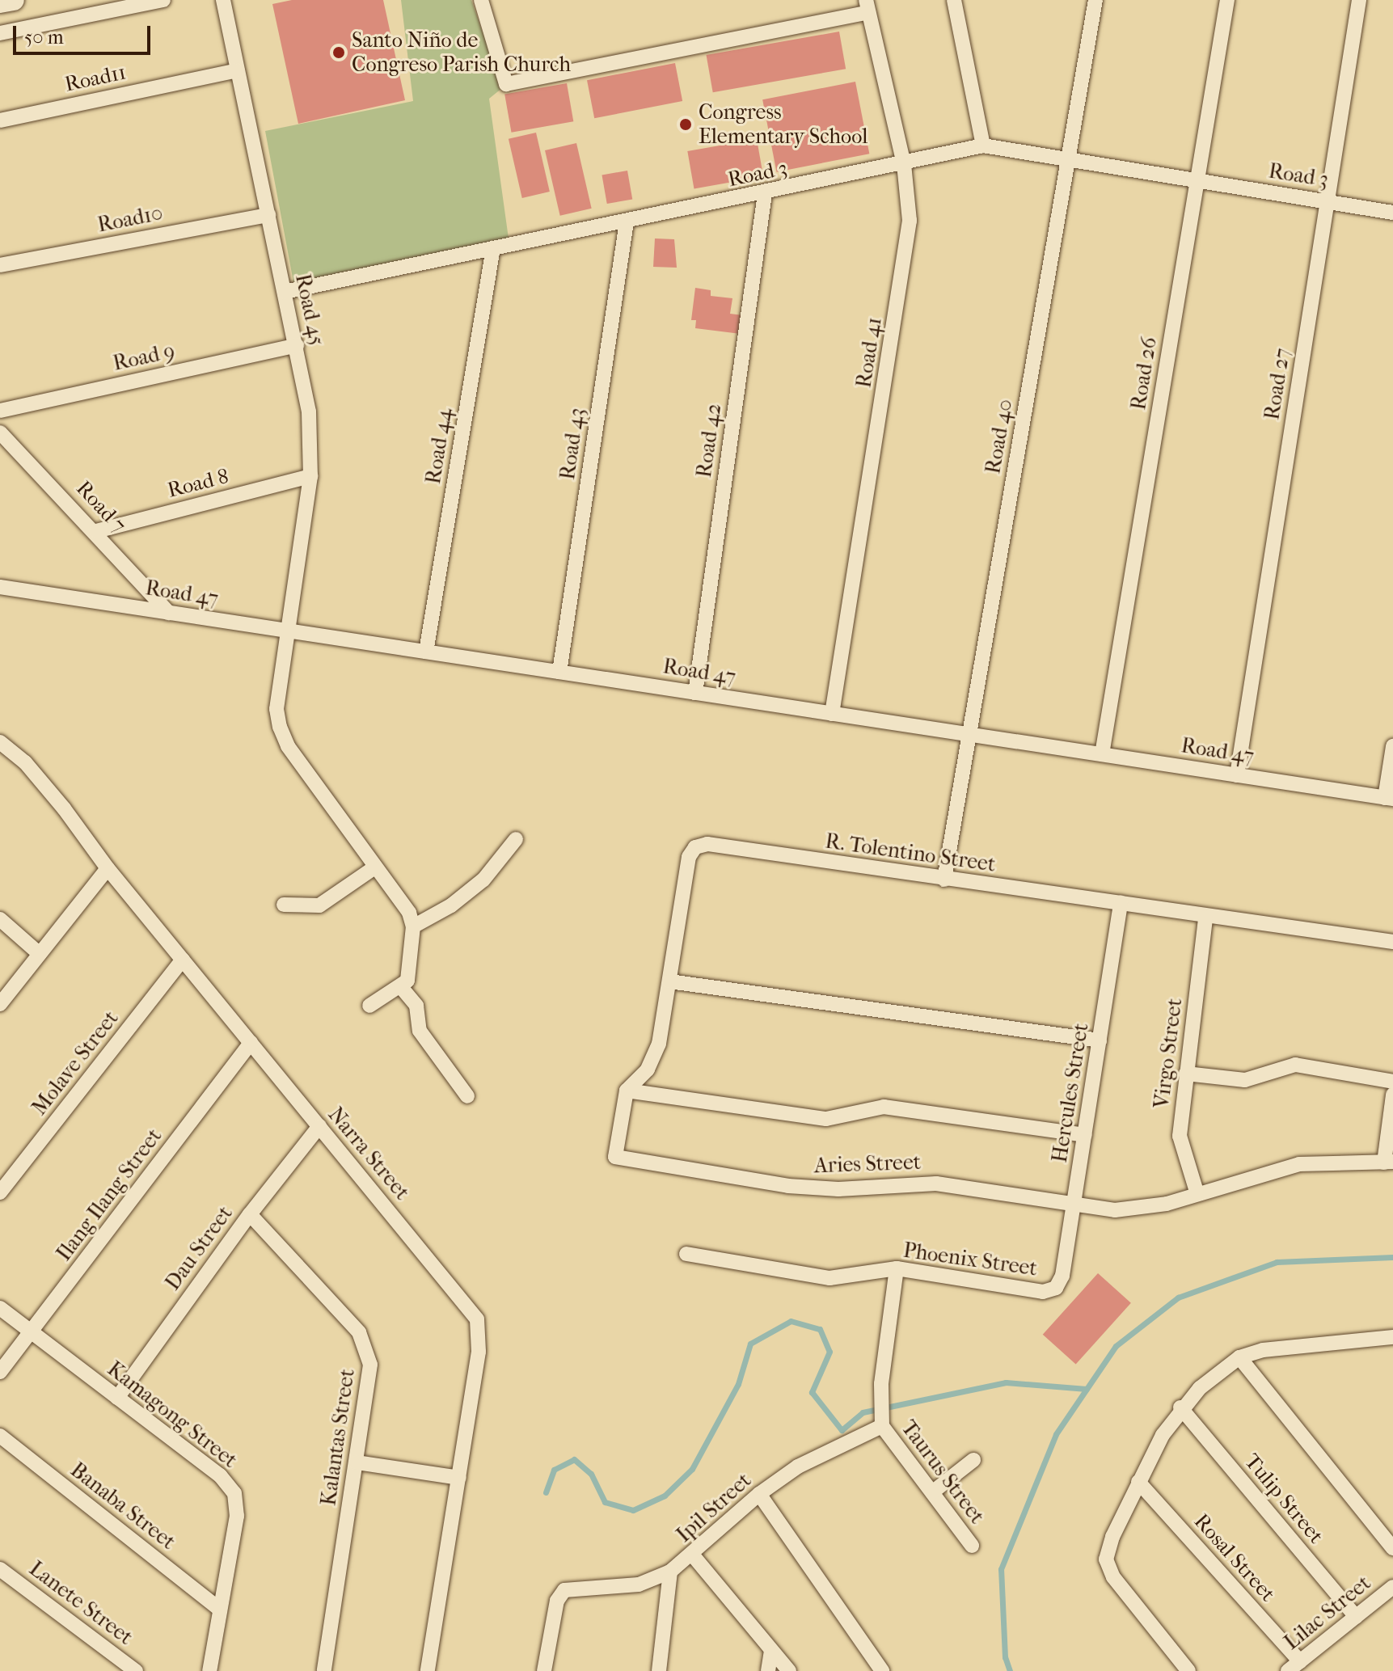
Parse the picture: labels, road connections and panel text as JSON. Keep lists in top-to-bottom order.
{
  "streets": {
    "street": [
      "Road11",
      "Road 3",
      "Road10",
      "Road 45",
      "Road 41",
      "Road 9",
      "Road 26",
      "Road 27",
      "Road 40",
      "Road 42",
      "Road 43",
      "Road 44",
      "Road 8",
      "Road 7",
      "Road 47",
      "R. Tolentino Street",
      "Virgo Street",
      "Molave Street",
      "Hercules Street",
      "Narra Street",
      "Aries Street",
      "Ilang Ilang Street",
      "Dau Street",
      "Phoenix Street",
      "Kamagong Street",
      "Kalantas Street",
      "Taurus Street",
      "Tulip Street",
      "Banaba Street",
      "Ipil Street",
      "Rosal Street",
      "Lanete Street",
      "Lilac Street"
    ]
  },
  "crossings": [
    ["Road11", "Road 45"],
    ["Road 3", "Road 45"],
    ["Road 3", "Road 41"],
    ["Road 3", "Road 26"],
    ["Road 3", "Road 27"],
    ["Road 3", "Road 40"],
    ["Road 3", "Road 42"],
    ["Road 3", "Road 43"],
    ["Road 3", "Road 44"],
    ["Road10", "Road 45"],
    ["Road 45", "Road 9"],
    ["Road 45", "Road 8"],
    ["Road 45", "Road 47"],
    ["Road 41", "Road 47"],
    ["Road 26", "Road 47"],
    ["Road 27", "Road 47"],
    ["Road 40", "Road 47"],
    ["Road 40", "R. Tolentino Street"],
    ["Road 42", "Road 47"],
    ["Road 43", "Road 47"],
    ["Road 44", "Road 47"],
    ["Road 8", "Road 7"],
    ["Road 7", "Road 47"],
    ["R. Tolentino Street", "Hercules Street"],
    ["Virgo Street", "Aries Street"],
    ["Molave Street", "Narra Street"],
    ["Hercules Street", "Aries Street"],
    ["Hercules Street", "Phoenix Street"],
    ["Narra Street", "Ilang Ilang Street"],
    ["Narra Street", "Dau Street"],
    ["Ilang Ilang Street", "Kamagong Street"],
    ["Dau Street", "Kamagong Street"],
    ["Dau Street", "Kalantas Street"],
    ["Phoenix Street", "Taurus Street"],
    ["Kamagong Street", "Banaba Street"],
    ["Taurus Street", "Ipil Street"],
    ["Tulip Street", "Lilac Street"],
    ["Rosal Street", "Lilac Street"]
  ],
  "places": ["Santo Niño de Congreso Parish Church", "Congress Elementary School"],
  "scale_bar": "50 m"
}
